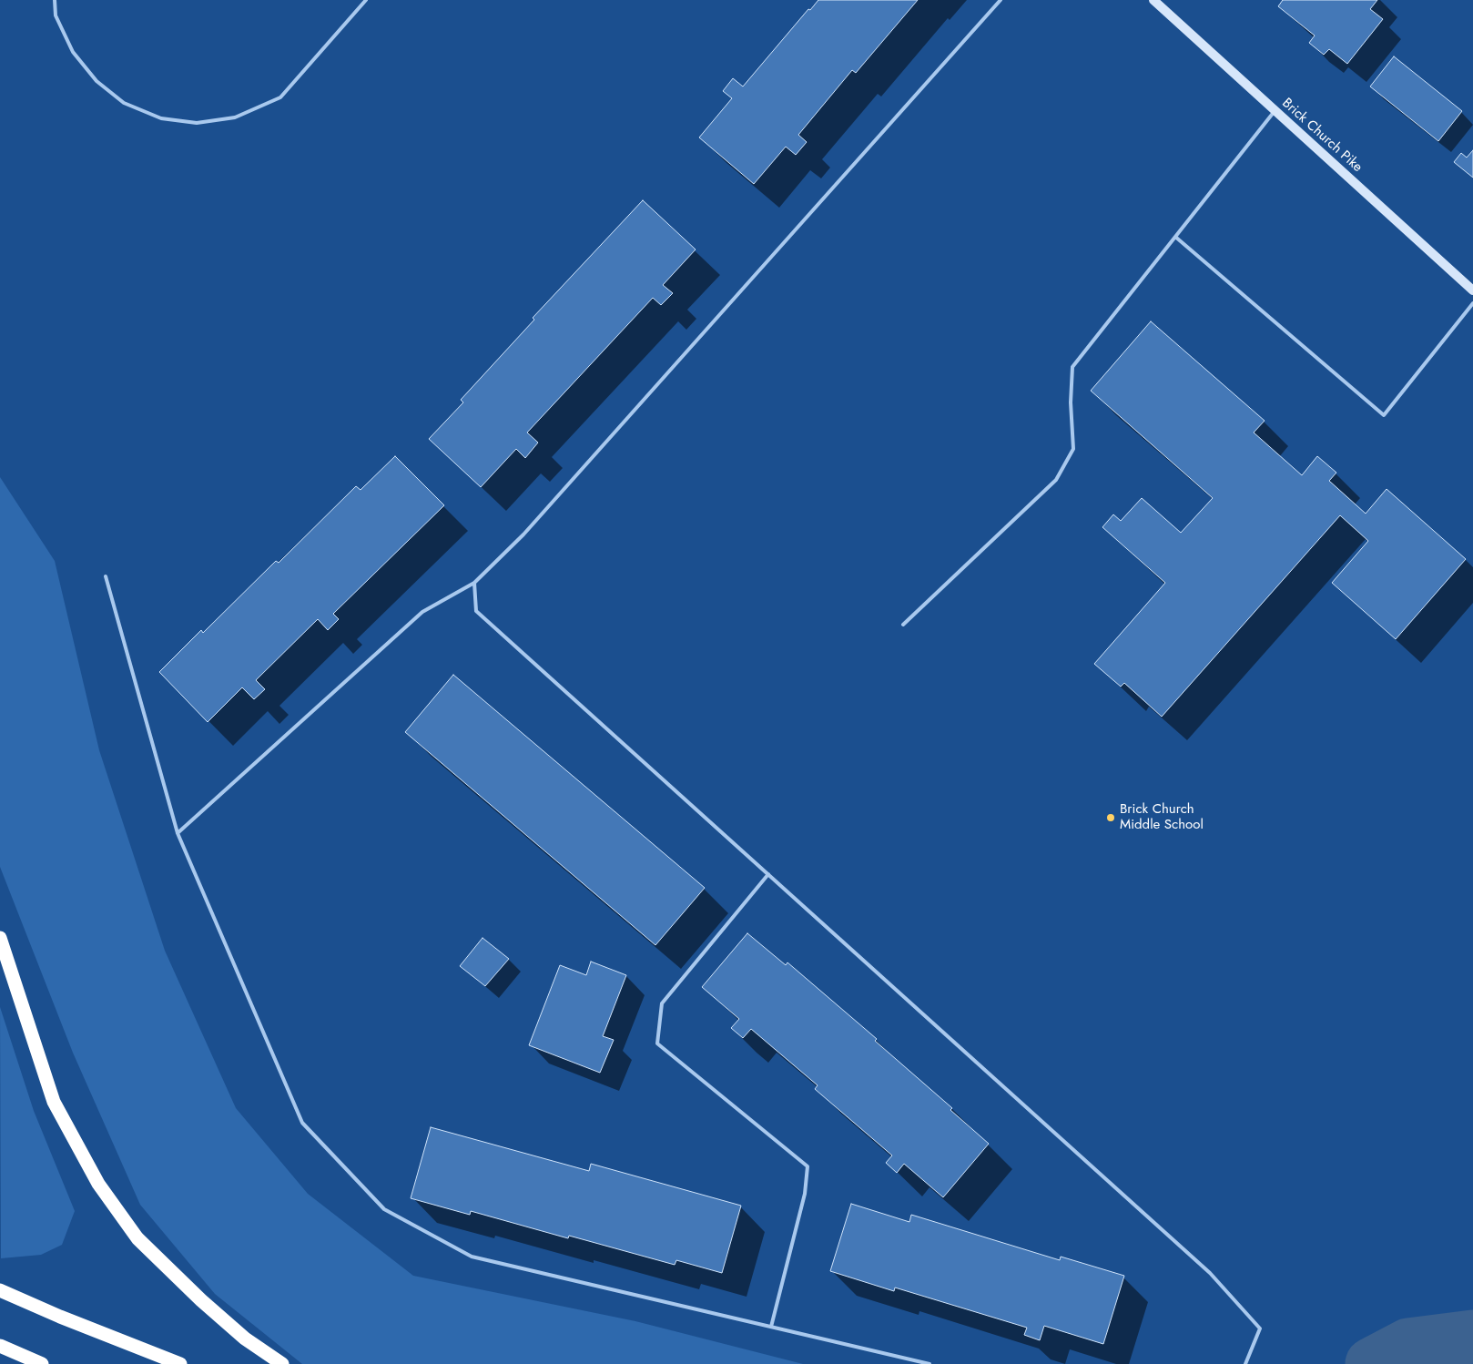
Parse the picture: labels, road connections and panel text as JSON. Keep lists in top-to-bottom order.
{
  "streets": {
    "main road": ["Brick Church Pike"]
  },
  "places": ["Brick Church Middle School"]
}
